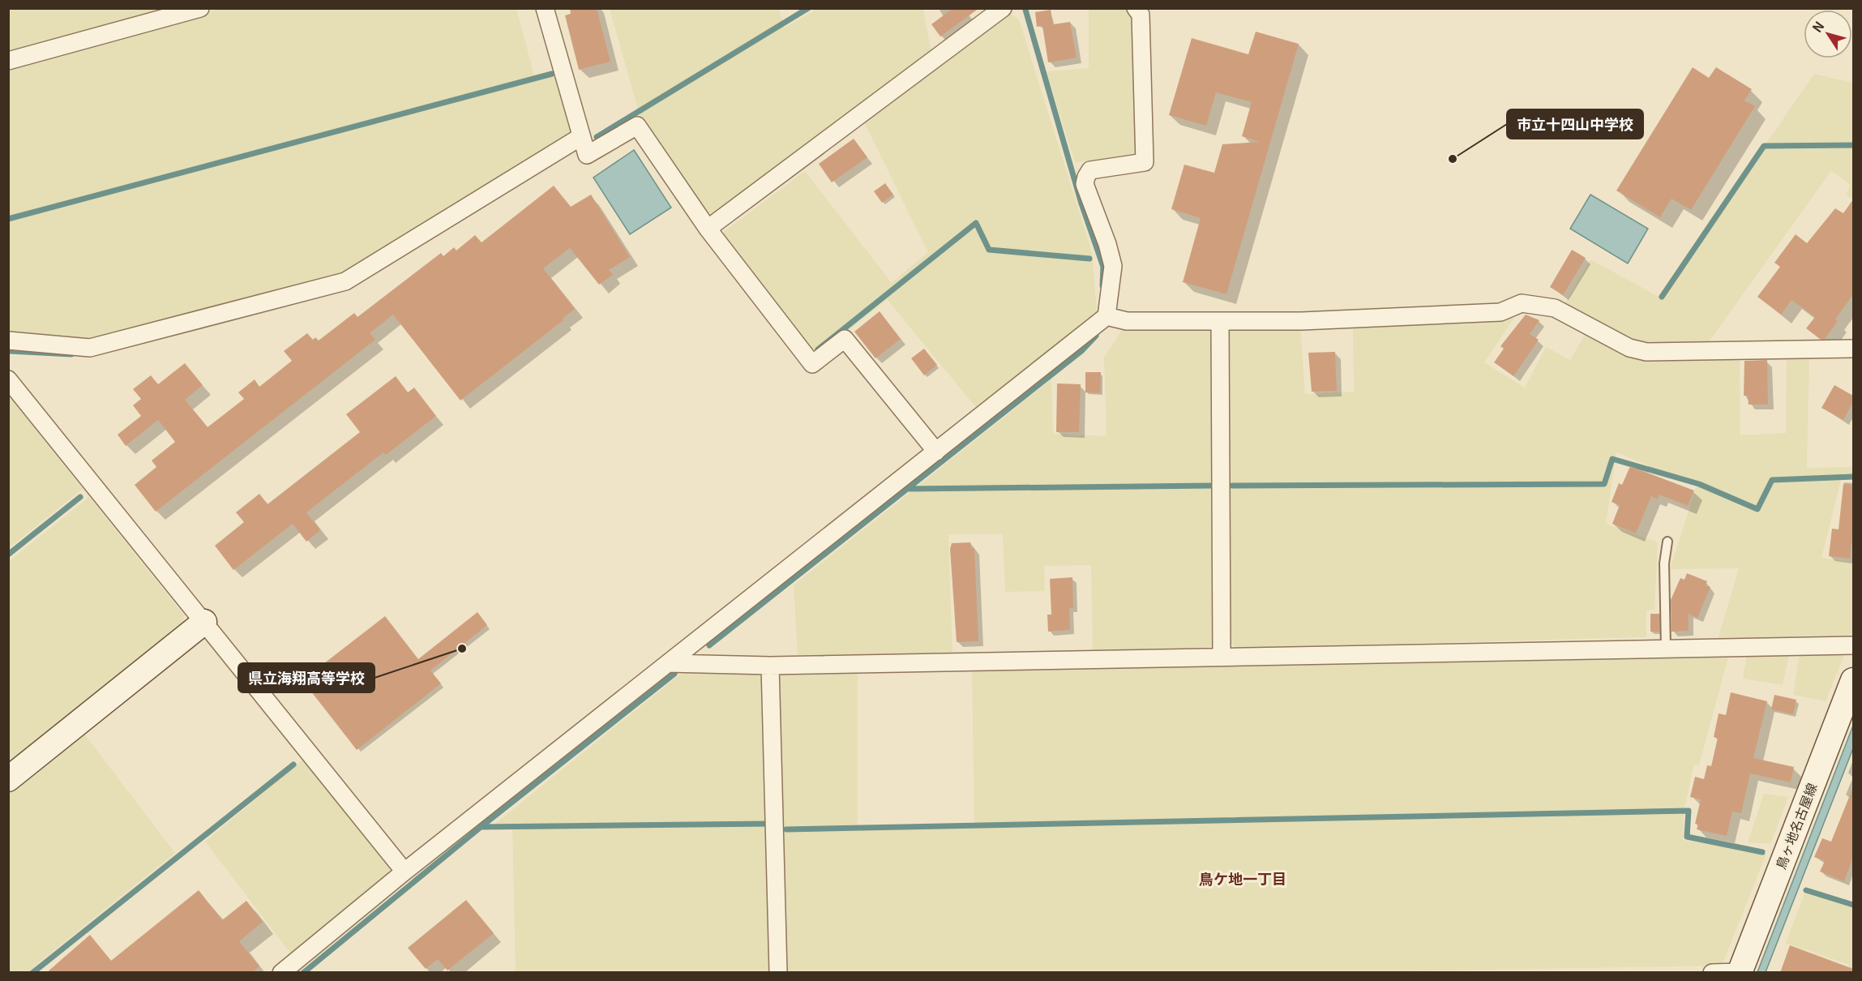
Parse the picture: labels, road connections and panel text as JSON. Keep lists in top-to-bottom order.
{
  "streets": {
    "main road": ["鳥ヶ地名古屋線"]
  },
  "districts": ["鳥ケ地一丁目"],
  "places": ["市立十四山中学校", "県立海翔高等学校"],
  "north": "top left"
}
